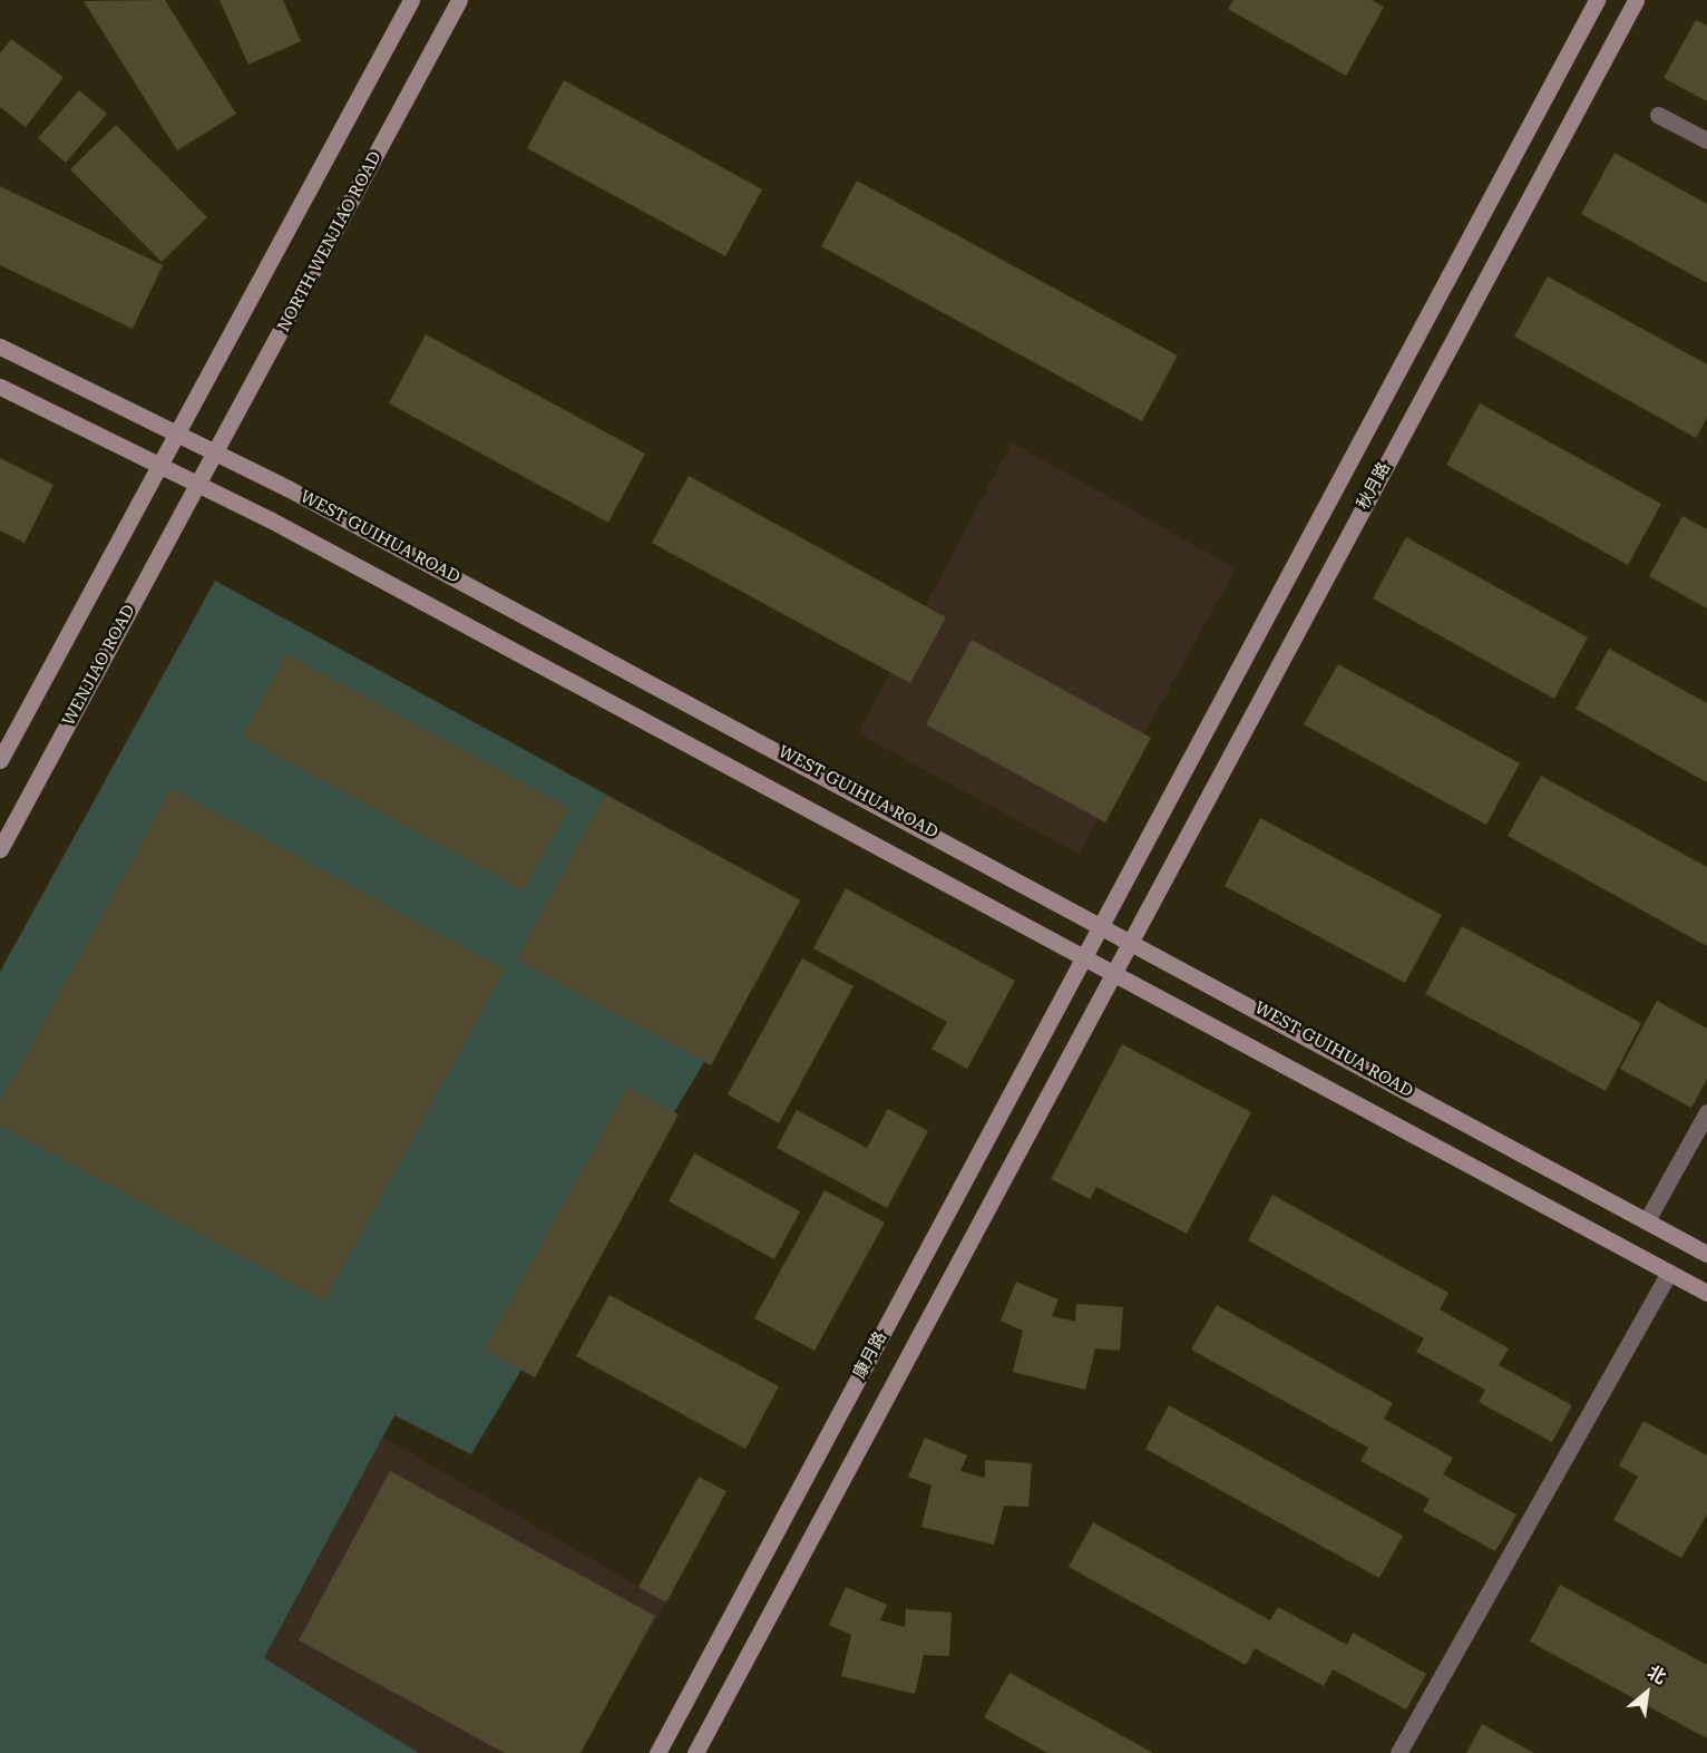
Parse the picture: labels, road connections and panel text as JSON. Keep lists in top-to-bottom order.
{
  "streets": {
    "street": [
      "NORTH WENJIAO ROAD",
      "秋月路",
      "WEST GUIHUA ROAD",
      "WENJIAO ROAD",
      "康月路"
    ]
  },
  "crossings": [
    ["NORTH WENJIAO ROAD", "WEST GUIHUA ROAD"],
    ["NORTH WENJIAO ROAD", "WENJIAO ROAD"],
    ["秋月路", "WEST GUIHUA ROAD"],
    ["秋月路", "康月路"]
  ],
  "north": "top right"
}
